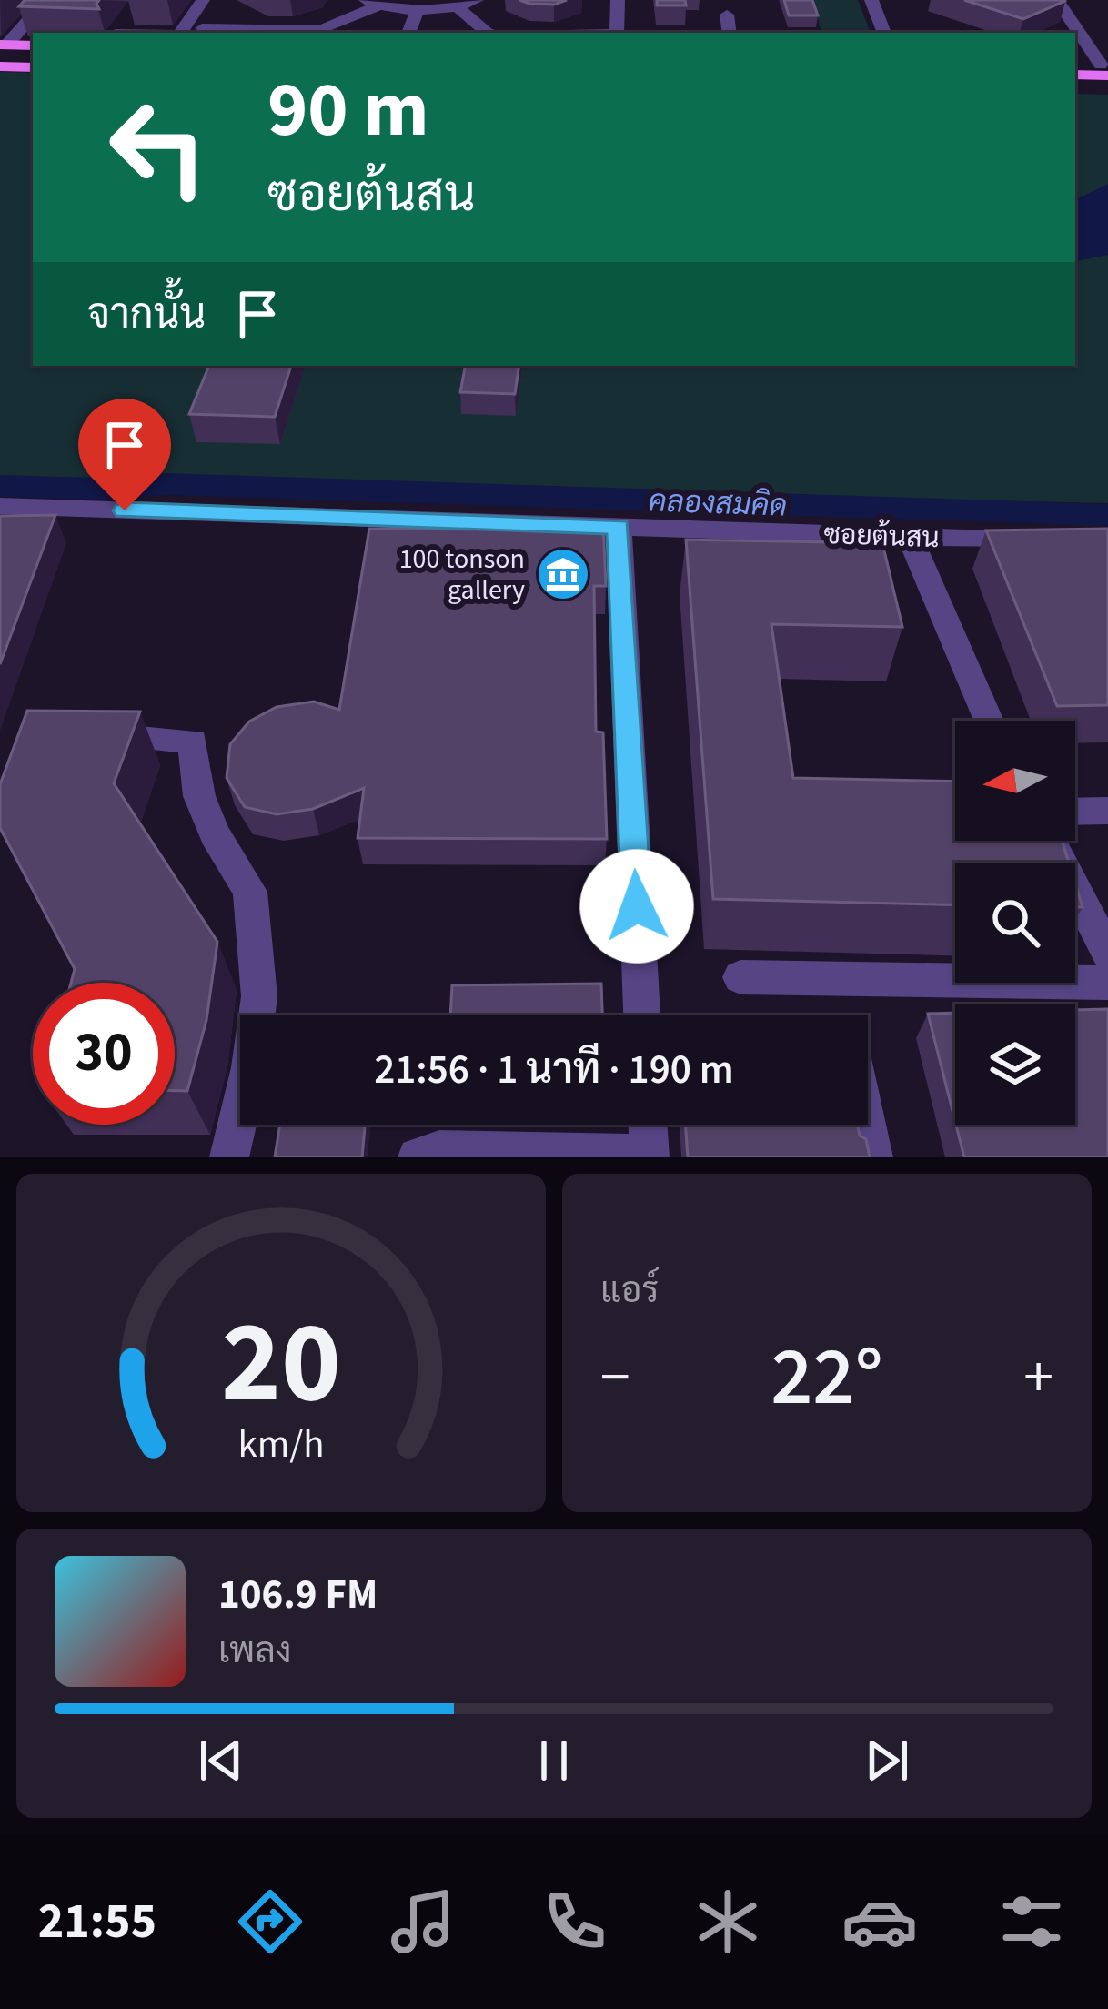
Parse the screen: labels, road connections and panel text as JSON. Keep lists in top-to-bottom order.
{
  "streets": {
    "street": ["ซอยต้นสน"]
  },
  "water": ["คลองสมคิด"],
  "places": {
    "museum": ["100 tonson gallery"]
  },
  "north": "left",
  "page": {
    "turn": ["90 m", "ซอยต้นสน"],
    "then": "จากนั้น",
    "limit": "30",
    "trip": "21:56 · 1 นาที · 190 m",
    "tile": "แอร์",
    "heat": ["−", "22°", "+"],
    "song": ["106.9 FM", "เพลง"],
    "tabs": "21:55",
    "gauge": ["20", "km/h"]
  }
}
